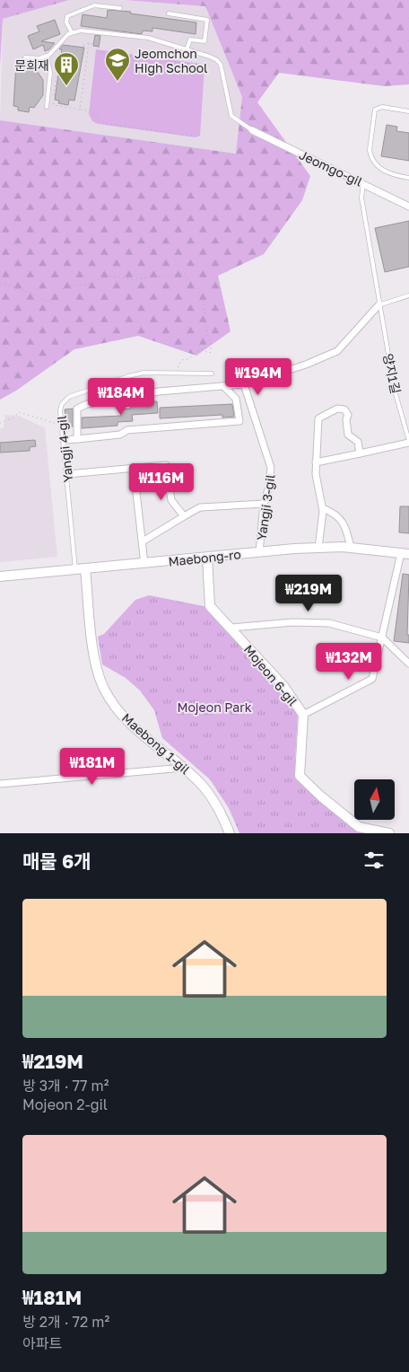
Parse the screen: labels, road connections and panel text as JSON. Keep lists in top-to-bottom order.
{
  "streets": {
    "street": [
      "Jeomgo-gil",
      "Yangji 3-gil",
      "Maebong-ro",
      "Mojeon 6-gil",
      "Maebong 1-gil"
    ],
    "lane": ["양지1길", "Yangji 4-gil"]
  },
  "crossings": [
    ["Jeomgo-gil", "양지1길"],
    ["Yangji 4-gil", "Maebong-ro"],
    ["Yangji 4-gil", "Maebong 1-gil"],
    ["Yangji 3-gil", "Maebong-ro"],
    ["Maebong-ro", "Mojeon 6-gil"],
    ["Maebong-ro", "Maebong 1-gil"]
  ],
  "parks": ["Mojeon Park"],
  "places": {
    "school or university": ["Jeomchon High School"],
    "building": ["문희재"]
  },
  "north": "top",
  "page": {
    "price": [
      "₩194M",
      "₩184M",
      "₩116M",
      "₩219M",
      "₩132M",
      "₩181M"
    ],
    "heading": "매물 6개",
    "list": [
      {
        "name": "₩219M",
        "note": "방 3개 · 77 m² · Mojeon 2-gil"
      },
      {
        "name": "₩181M",
        "note": "방 2개 · 72 m² · 아파트"
      }
    ]
  }
}
